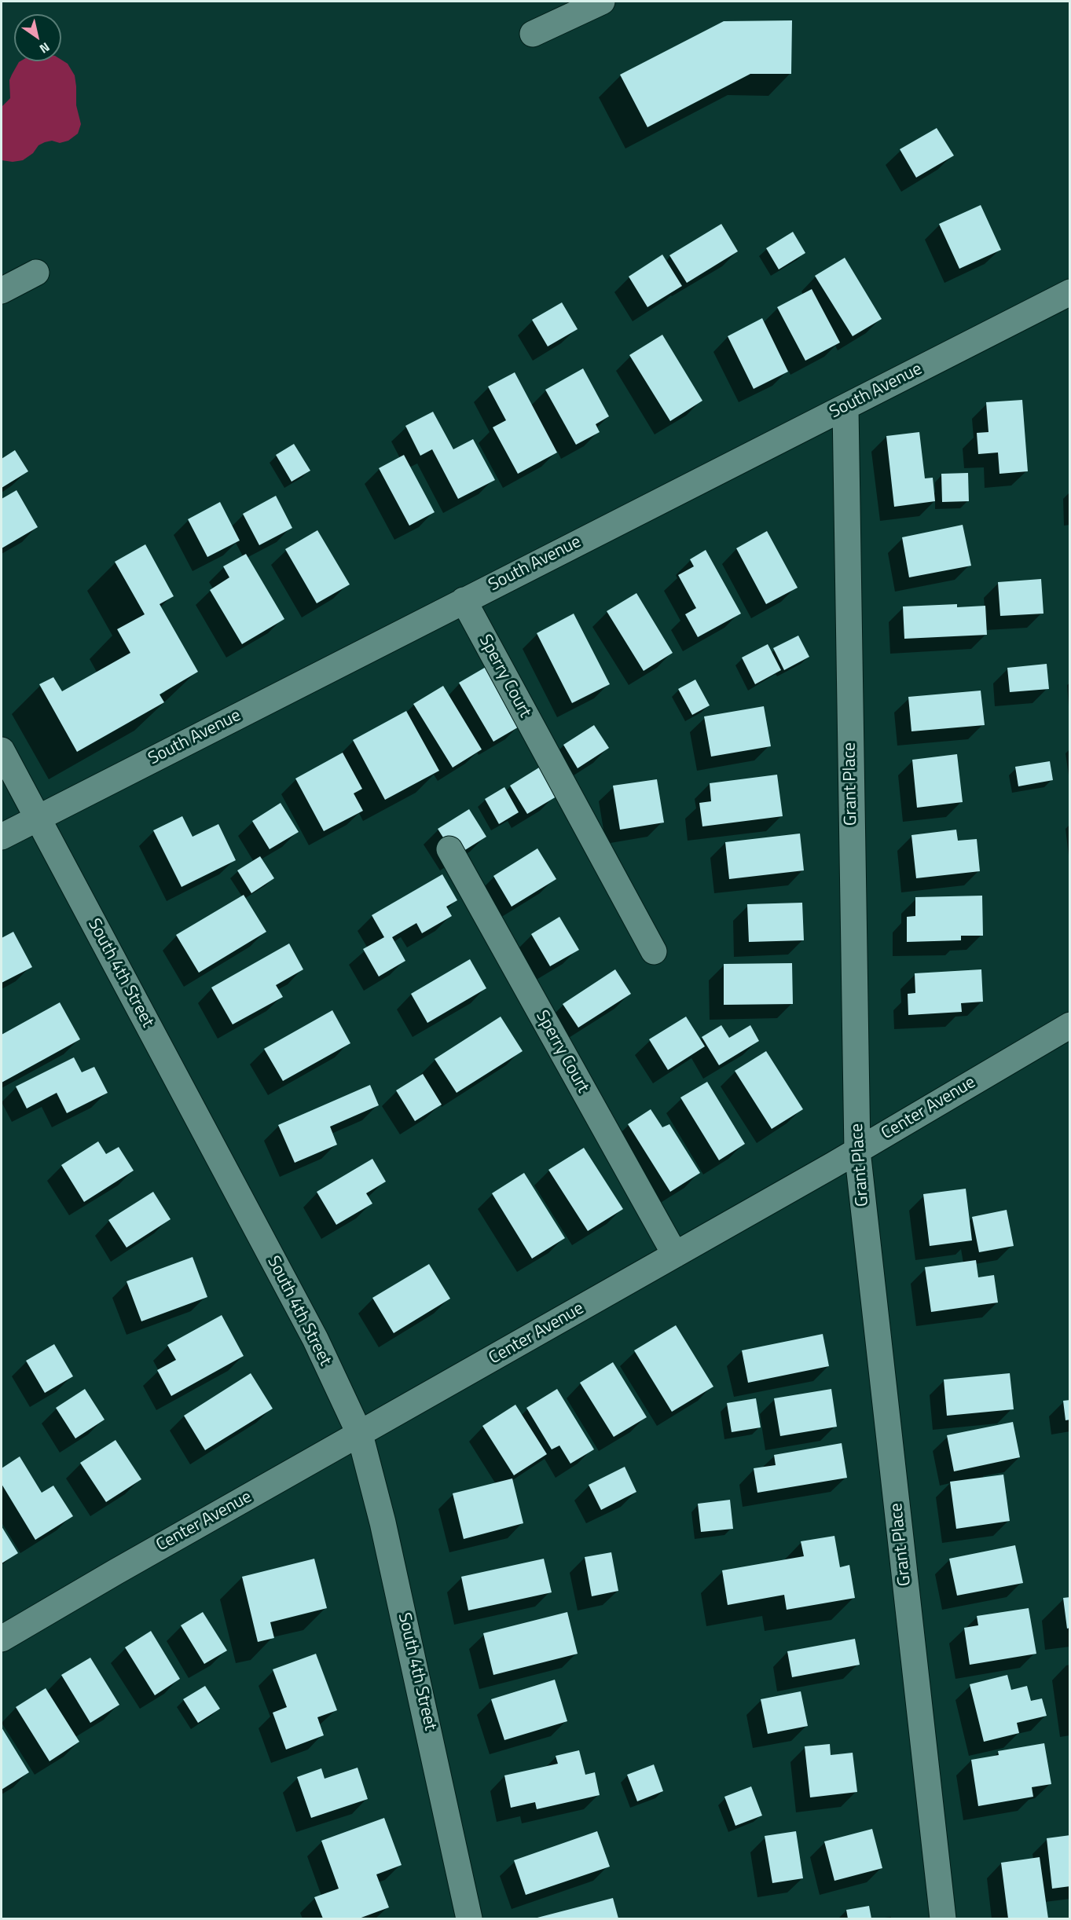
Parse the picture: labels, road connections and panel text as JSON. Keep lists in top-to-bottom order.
{
  "streets": {
    "street": [
      "South Avenue",
      "Sperry Court",
      "Grant Place",
      "South 4th Street",
      "Center Avenue"
    ]
  },
  "crossings": [
    ["South Avenue", "Sperry Court"],
    ["South Avenue", "Grant Place"],
    ["South Avenue", "South 4th Street"],
    ["Sperry Court", "Center Avenue"],
    ["Grant Place", "Center Avenue"],
    ["South 4th Street", "Center Avenue"]
  ],
  "north": "bottom right"
}
